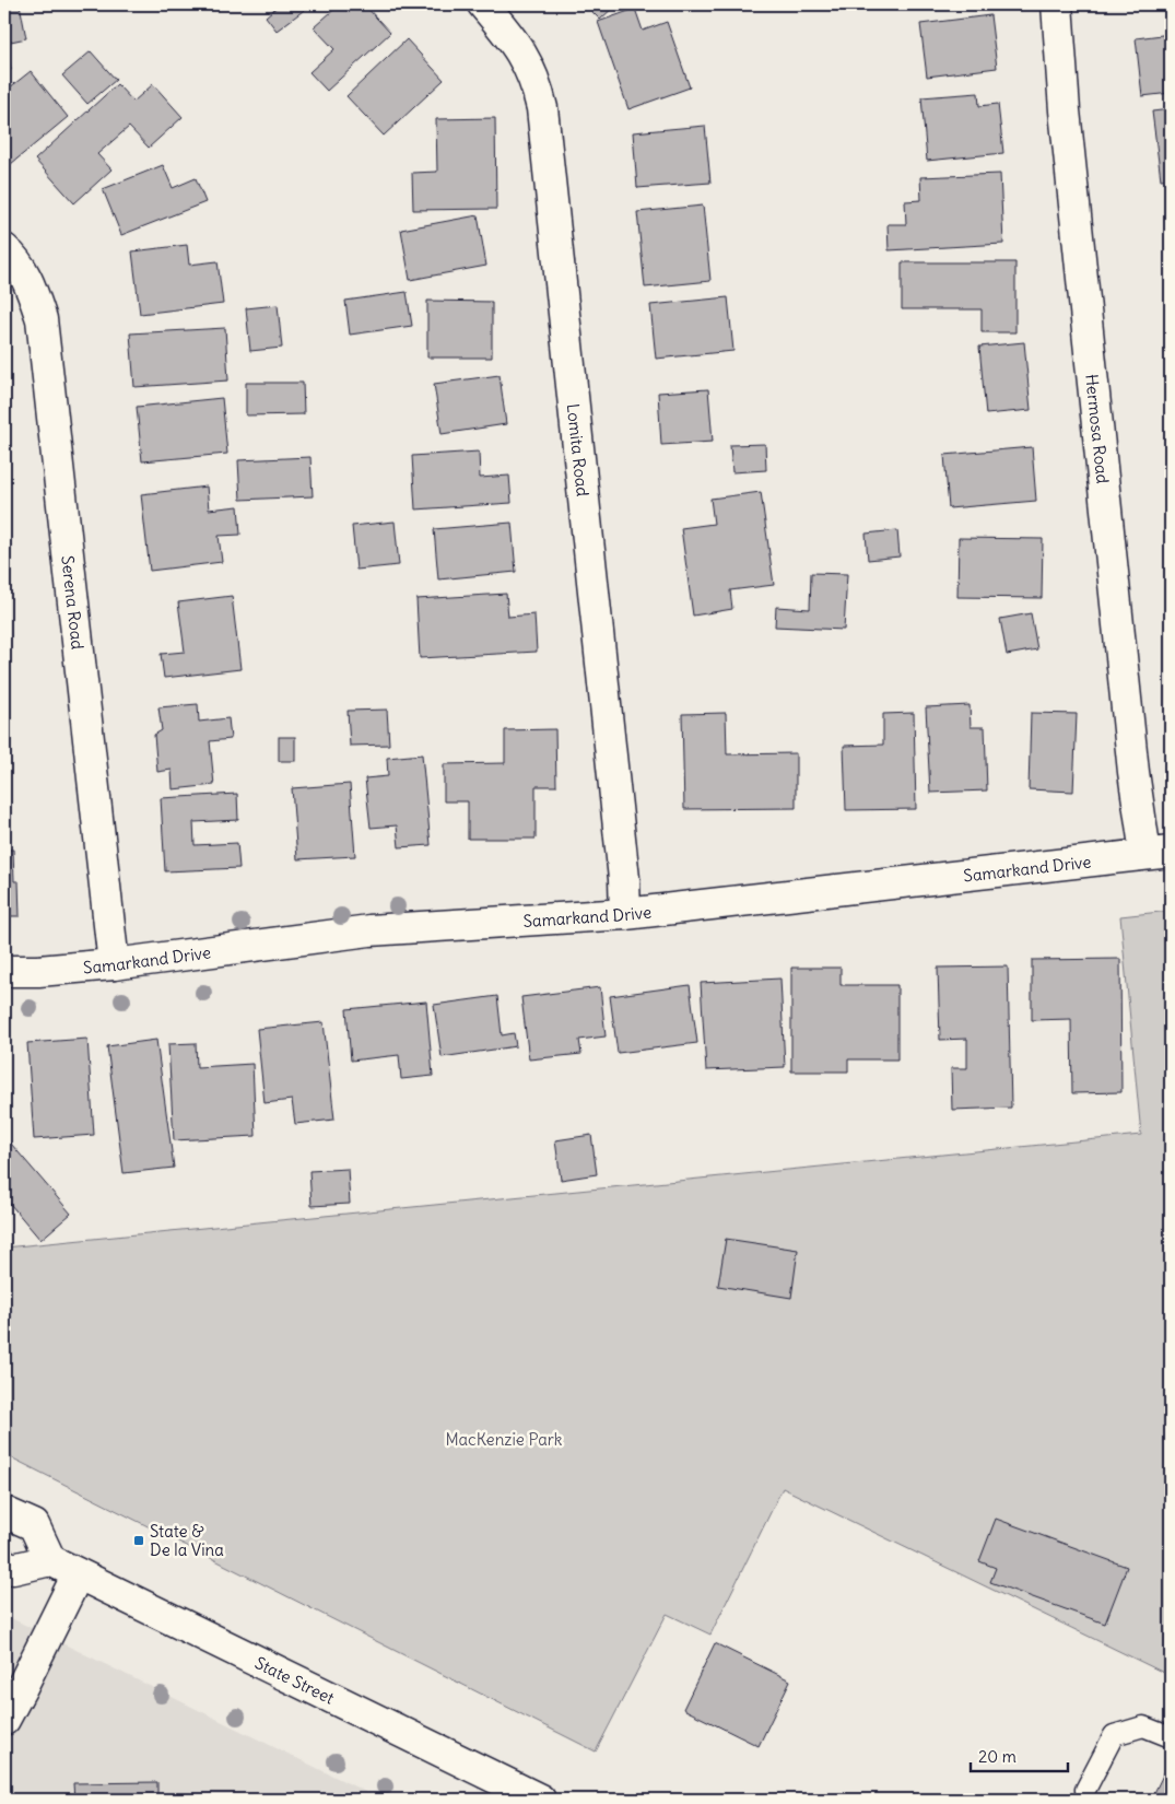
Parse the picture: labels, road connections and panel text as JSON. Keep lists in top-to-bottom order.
{
  "streets": {
    "street": [
      "Hermosa Road",
      "Lomita Road",
      "Serena Road",
      "Samarkand Drive",
      "State Street"
    ]
  },
  "crossings": [
    ["Hermosa Road", "Samarkand Drive"],
    ["Lomita Road", "Samarkand Drive"],
    ["Serena Road", "Samarkand Drive"]
  ],
  "parks": ["MacKenzie Park"],
  "places": {
    "transit": ["State & De la Vina"]
  },
  "scale_bar": "20 m"
}
